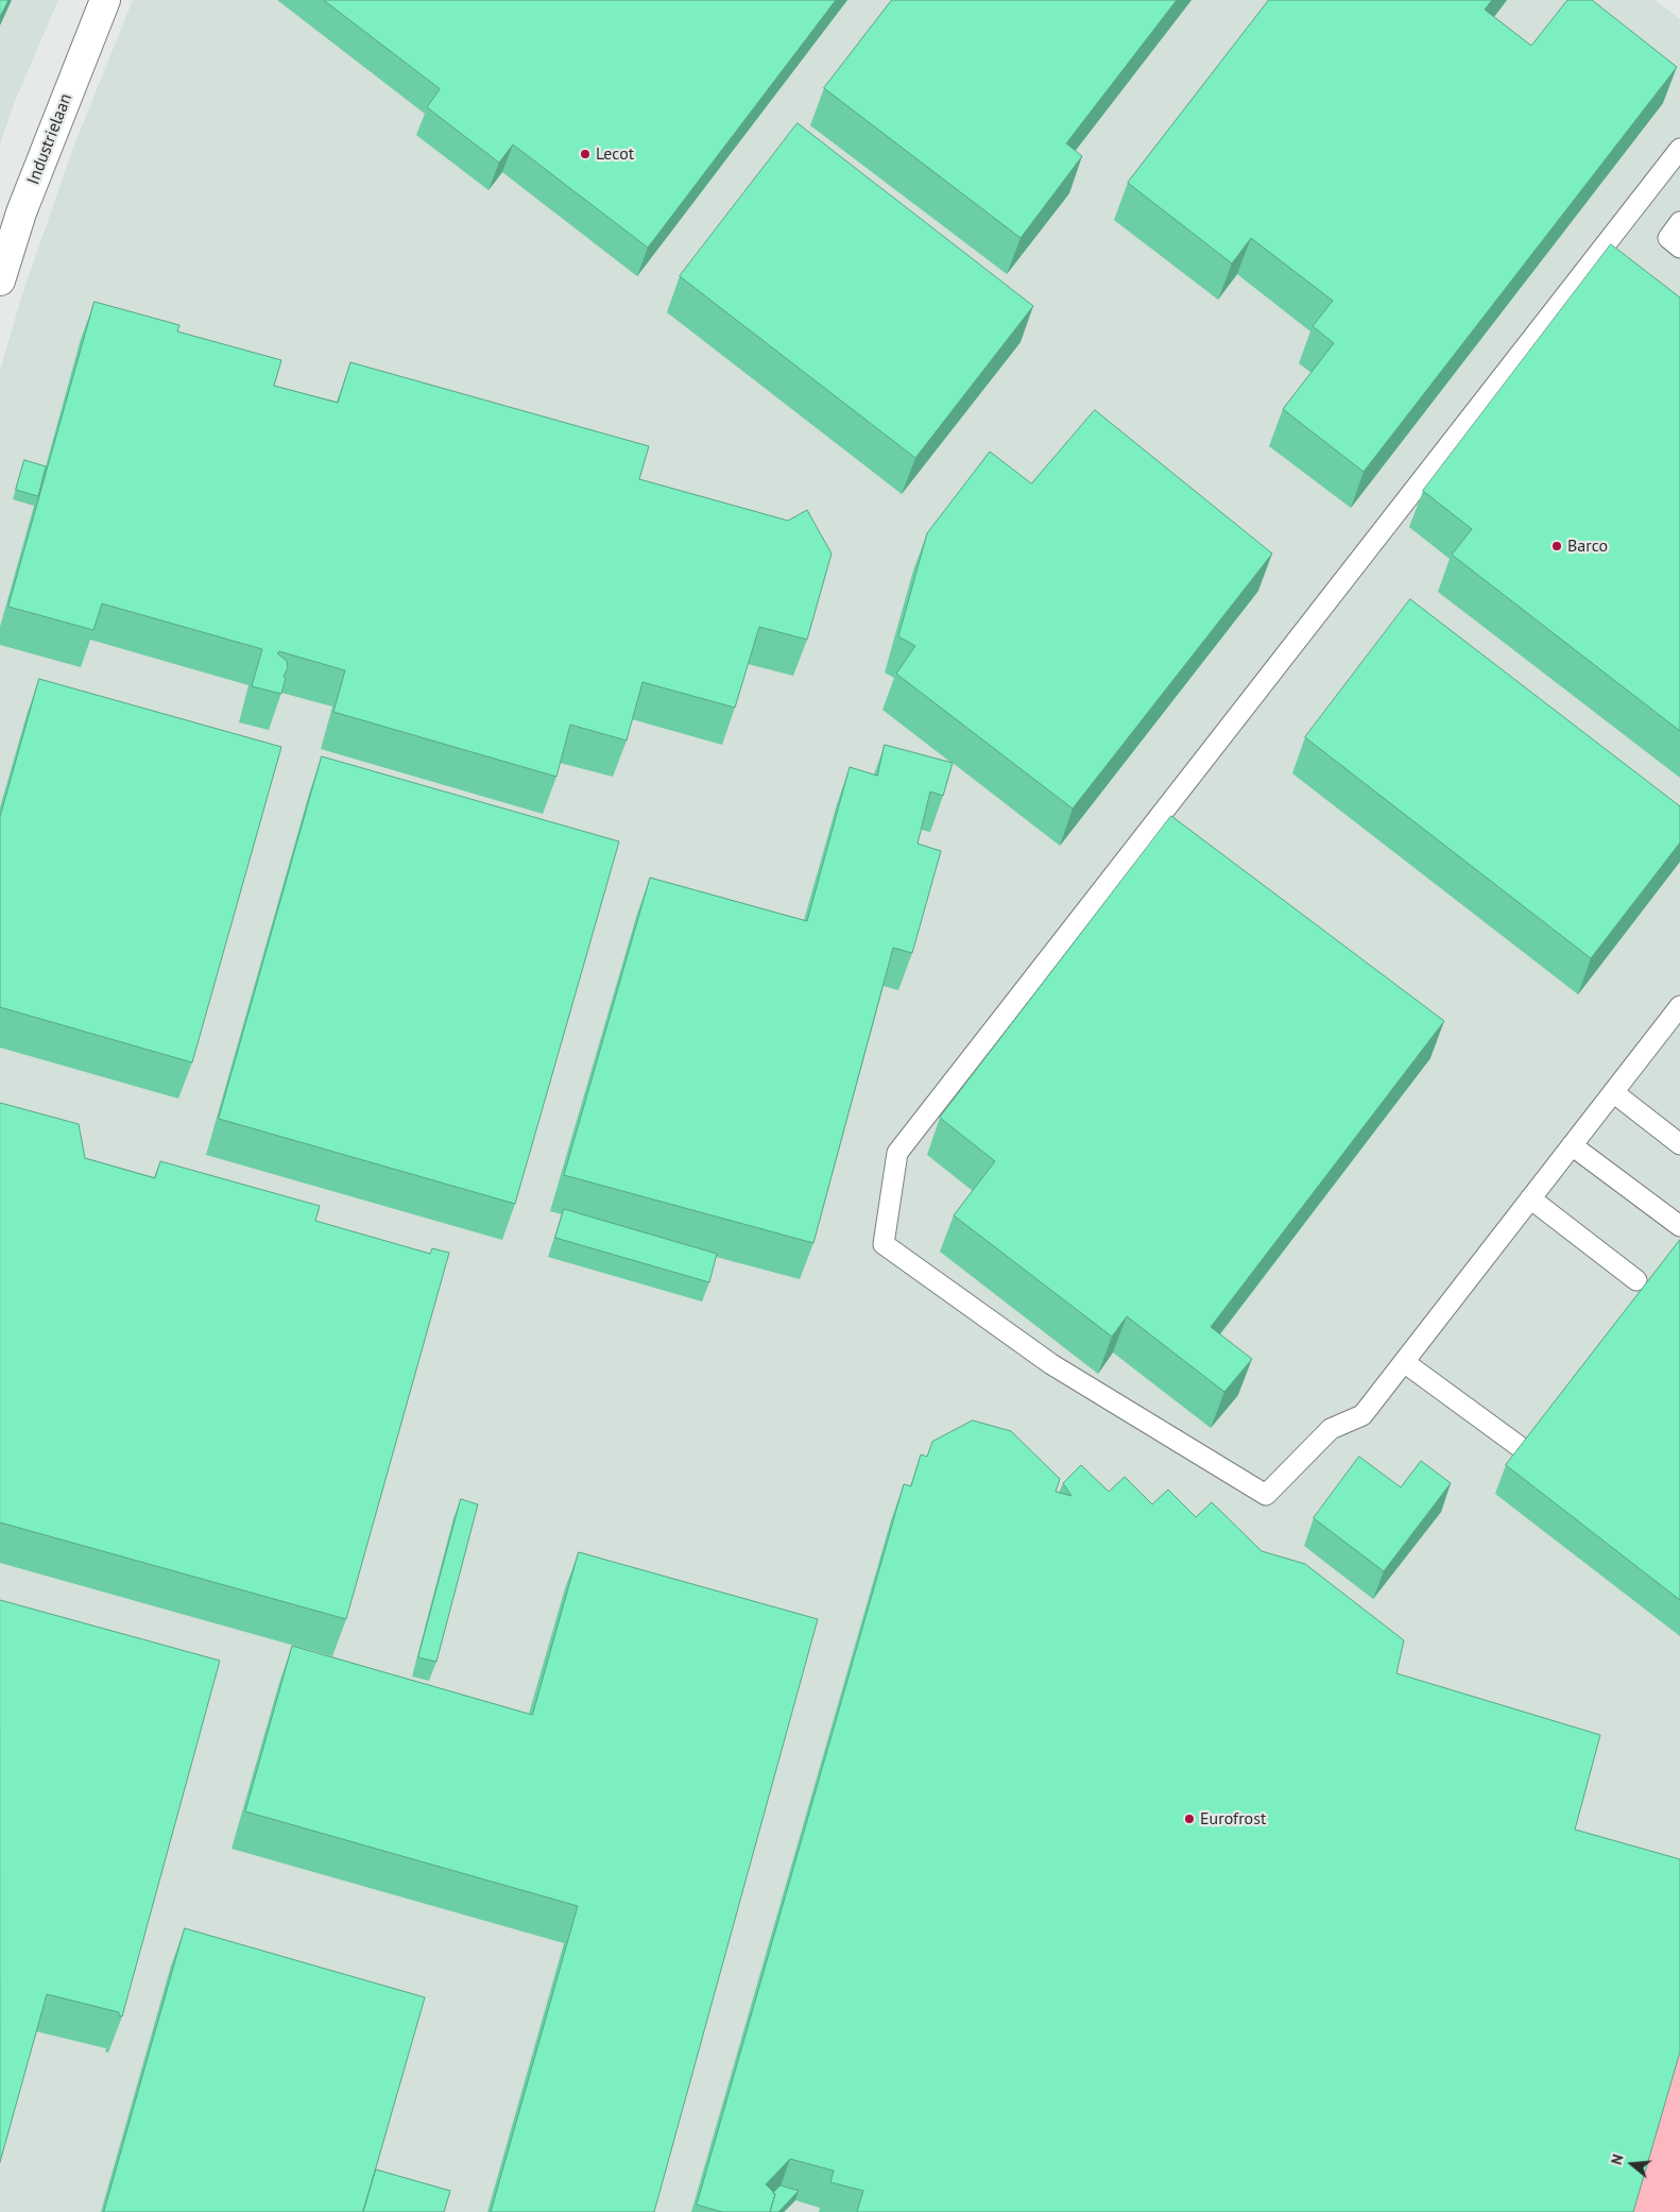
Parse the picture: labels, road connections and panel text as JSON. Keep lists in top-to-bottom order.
{
  "streets": {
    "street": ["Industrielaan"]
  },
  "places": ["Lecot", "Barco", "Eurofrost"],
  "north": "left"
}
